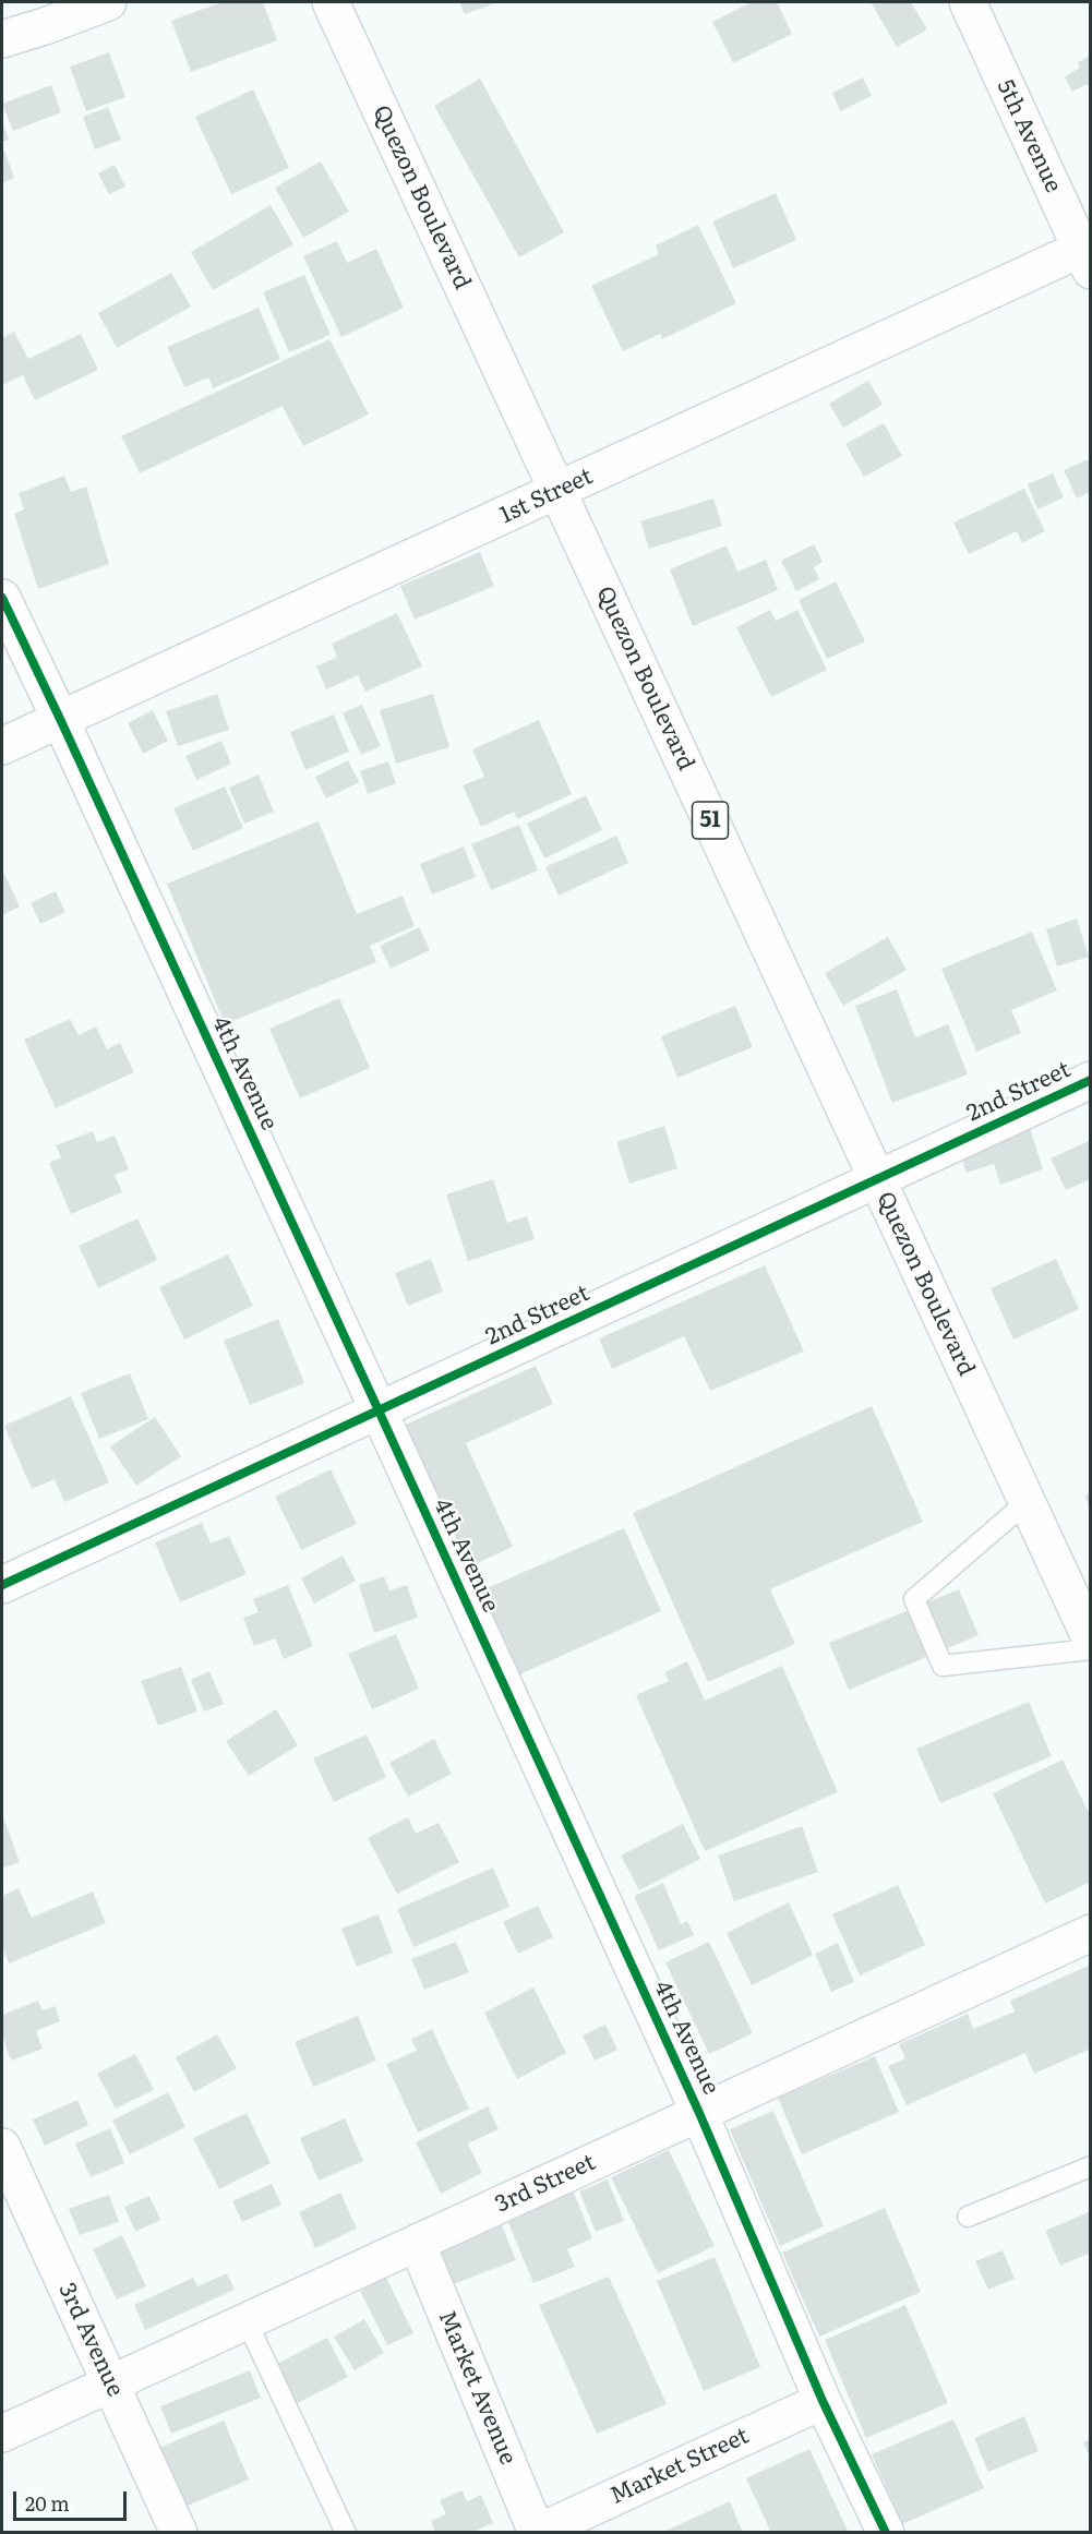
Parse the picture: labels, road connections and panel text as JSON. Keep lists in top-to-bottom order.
{
  "streets": {
    "main road": [
      "5th Avenue",
      "Quezon Boulevard",
      "1st Street",
      "51",
      "4th Avenue",
      "2nd Street",
      "3rd Street",
      "3rd Avenue",
      "Market Avenue",
      "Market Street"
    ]
  },
  "crossings": [
    ["5th Avenue", "1st Street"],
    ["Quezon Boulevard", "1st Street"],
    ["Quezon Boulevard", "2nd Street"],
    ["1st Street", "4th Avenue"],
    ["4th Avenue", "2nd Street"],
    ["4th Avenue", "3rd Street"],
    ["4th Avenue", "Market Street"],
    ["3rd Street", "3rd Avenue"],
    ["3rd Street", "Market Avenue"],
    ["Market Avenue", "Market Street"]
  ],
  "scale_bar": "20 m"
}
